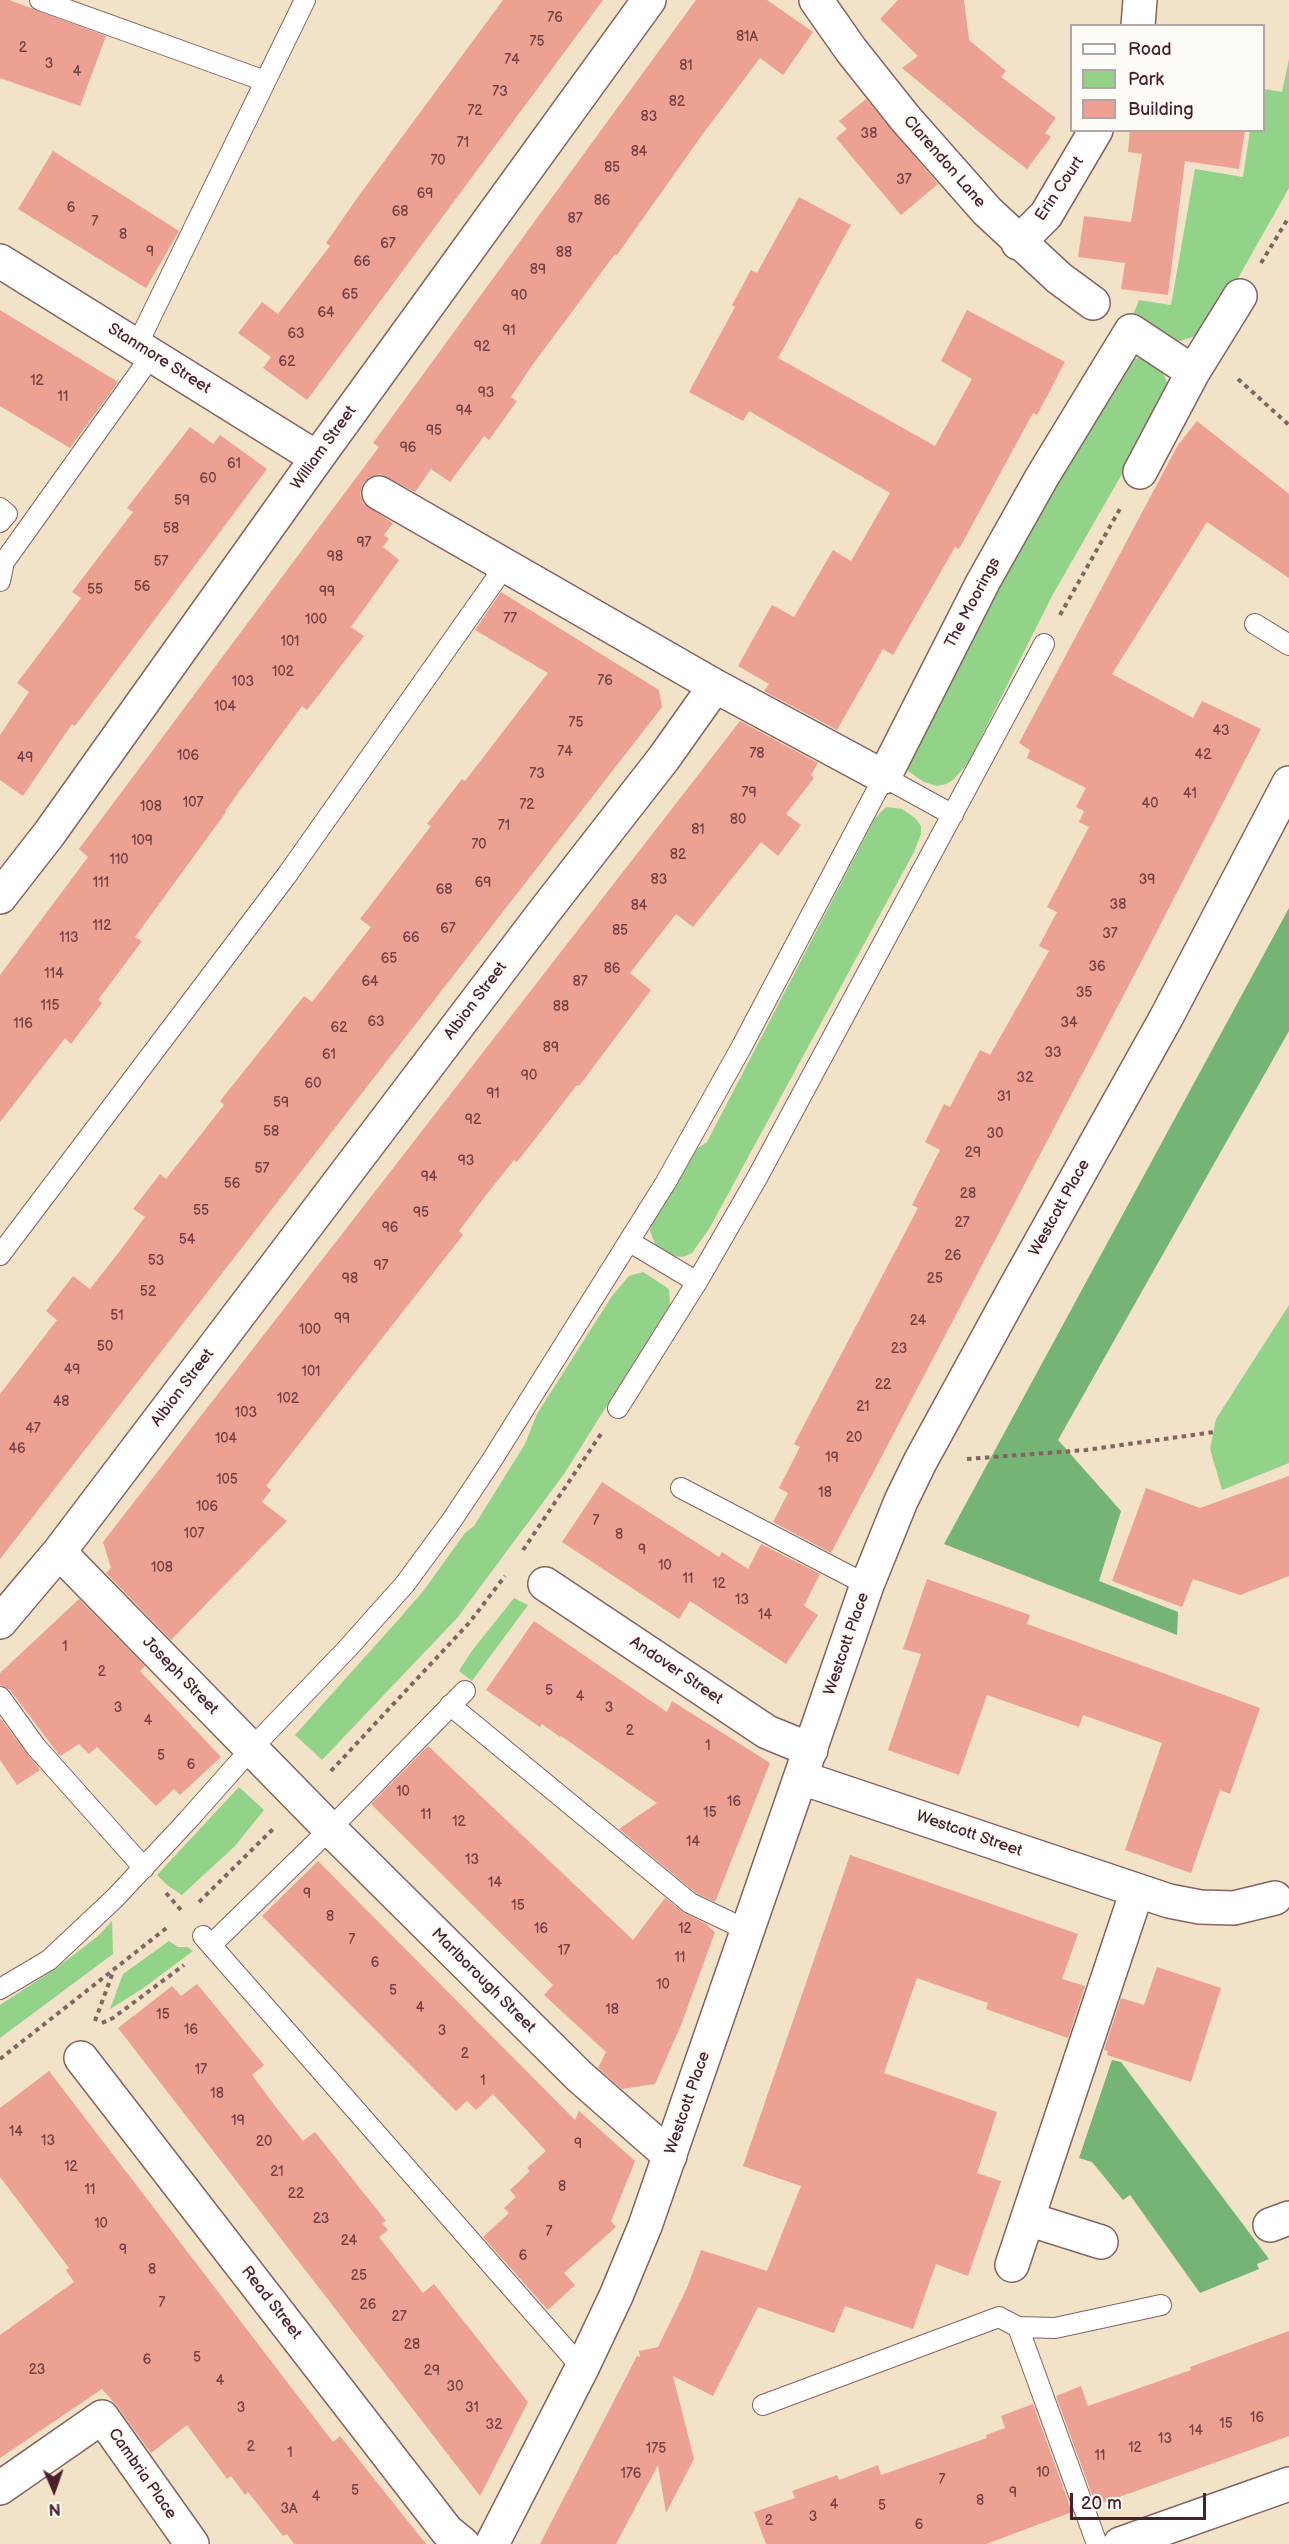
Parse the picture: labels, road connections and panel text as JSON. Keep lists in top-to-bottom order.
{
  "streets": {
    "street": [
      "Clarendon Lane",
      "Erin Court",
      "Stanmore Street",
      "William Street",
      "The Moorings",
      "Albion Street",
      "Westcott Place",
      "Andover Street",
      "Joseph Street",
      "Westcott Street",
      "Marlborough Street",
      "Read Street",
      "Cambria Place"
    ]
  },
  "crossings": [
    ["Clarendon Lane", "Erin Court"],
    ["Stanmore Street", "William Street"],
    ["Albion Street", "Joseph Street"],
    ["Westcott Place", "Andover Street"],
    ["Westcott Place", "Westcott Street"],
    ["Westcott Place", "Marlborough Street"],
    ["Andover Street", "Westcott Street"],
    ["Joseph Street", "Marlborough Street"]
  ],
  "house_numbers": [
    "76",
    "81A",
    "75",
    "2",
    "74",
    "3",
    "81",
    "4",
    "73",
    "82",
    "72",
    "83",
    "38",
    "71",
    "84",
    "70",
    "85",
    "37",
    "69",
    "86",
    "6",
    "68",
    "87",
    "7",
    "8",
    "67",
    "9",
    "88",
    "66",
    "89",
    "65",
    "90",
    "64",
    "91",
    "63",
    "92",
    "62",
    "12",
    "93",
    "11",
    "94",
    "95",
    "96",
    "61",
    "60",
    "59",
    "58",
    "97",
    "98",
    "57",
    "56",
    "55",
    "99",
    "77",
    "100",
    "101",
    "102",
    "76",
    "103",
    "104",
    "75",
    "43",
    "74",
    "78",
    "42",
    "106",
    "49",
    "73",
    "79",
    "41",
    "107",
    "40",
    "72",
    "108",
    "80",
    "71",
    "81",
    "109",
    "70",
    "82",
    "110",
    "83",
    "39",
    "111",
    "69",
    "68",
    "38",
    "84",
    "112",
    "67",
    "85",
    "37",
    "113",
    "66",
    "65",
    "36",
    "86",
    "114",
    "64",
    "87",
    "35",
    "115",
    "88",
    "63",
    "34",
    "116",
    "62",
    "89",
    "33",
    "61",
    "90",
    "32",
    "60",
    "91",
    "31",
    "59",
    "92",
    "58",
    "30",
    "29",
    "93",
    "57",
    "94",
    "56",
    "28",
    "55",
    "95",
    "27",
    "96",
    "54",
    "26",
    "53",
    "97",
    "98",
    "25",
    "52",
    "51",
    "99",
    "24",
    "100",
    "50",
    "23",
    "49",
    "101",
    "22",
    "102",
    "48",
    "21",
    "103",
    "47",
    "20",
    "104",
    "46",
    "19",
    "105",
    "18",
    "106",
    "7",
    "107",
    "8",
    "9",
    "10",
    "108",
    "11",
    "12",
    "13",
    "14",
    "1",
    "2",
    "5",
    "4",
    "3",
    "3",
    "4",
    "2",
    "1",
    "5",
    "6",
    "10",
    "16",
    "15",
    "11",
    "12",
    "14",
    "13",
    "14",
    "9",
    "15",
    "8",
    "16",
    "12",
    "7",
    "17",
    "11",
    "6",
    "10",
    "5",
    "4",
    "18",
    "15",
    "16",
    "3",
    "2",
    "17",
    "1",
    "18",
    "19",
    "14",
    "13",
    "20",
    "9",
    "12",
    "21",
    "8",
    "11",
    "22",
    "23",
    "10",
    "7",
    "24",
    "9",
    "6",
    "8",
    "25",
    "7",
    "26",
    "27",
    "28",
    "5",
    "6",
    "23",
    "29",
    "4",
    "30",
    "3",
    "31",
    "16",
    "15",
    "32",
    "14",
    "13",
    "2",
    "12",
    "175",
    "1",
    "11",
    "10",
    "176",
    "7",
    "5",
    "9",
    "4",
    "8",
    "4",
    "5",
    "3A",
    "3",
    "2",
    "6"
  ],
  "legend": ["Road", "Park", "Building"],
  "scale_bar": "20 m",
  "north": "bottom"
}
